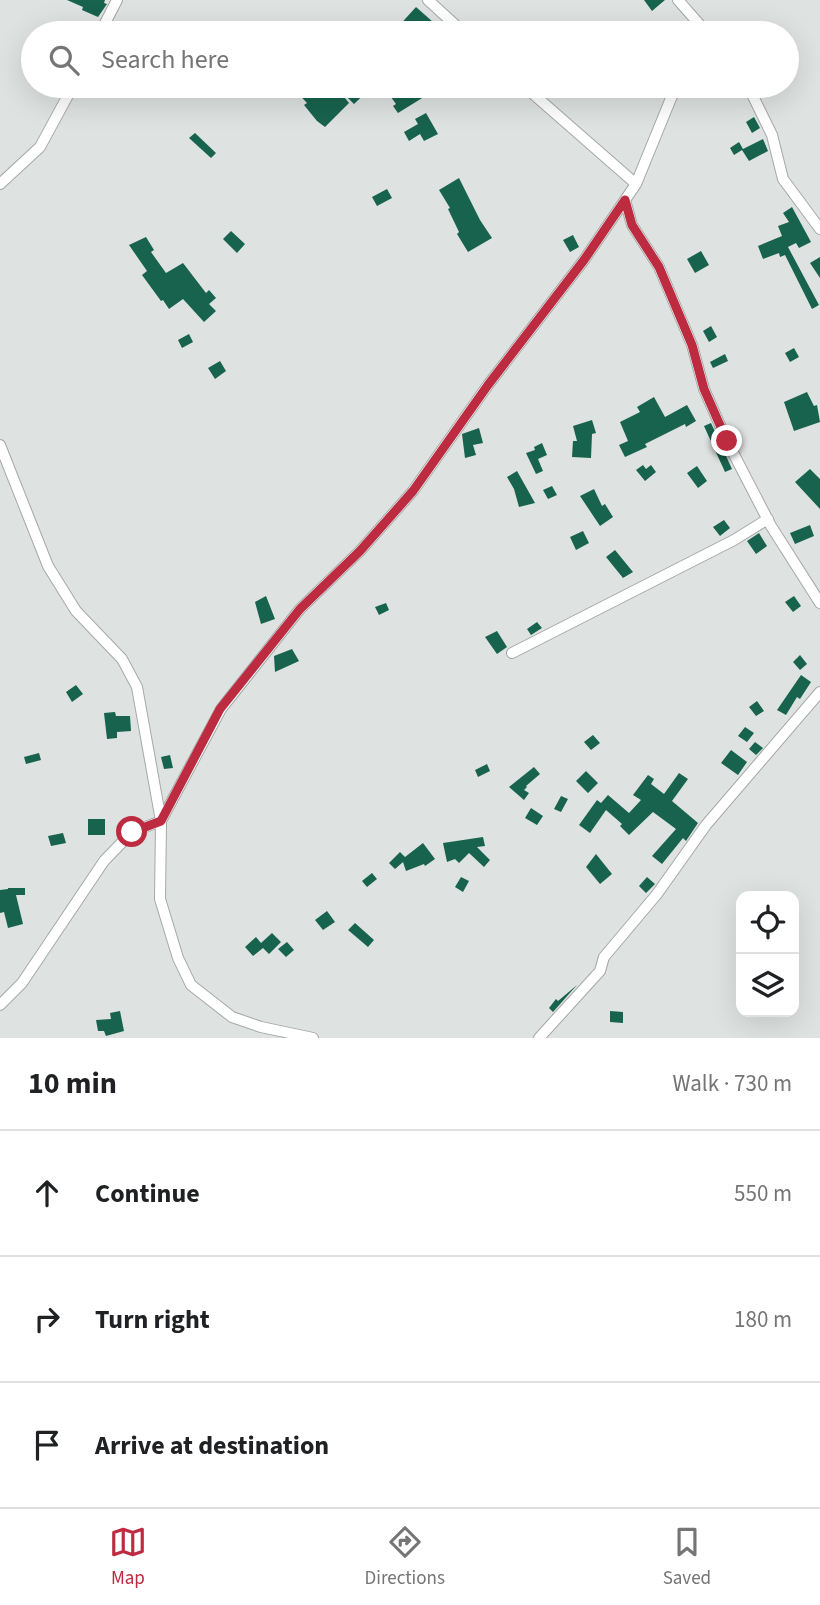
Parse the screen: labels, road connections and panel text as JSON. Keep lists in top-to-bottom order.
{
  "page": {
    "search": "Search here",
    "heading": ["10 min", "Walk · 730 m"],
    "list": [
      ["Continue", "550 m"],
      ["Turn right", "180 m"],
      "Arrive at destination"
    ],
    "nav": ["Map", "Directions", "Saved"]
  }
}
